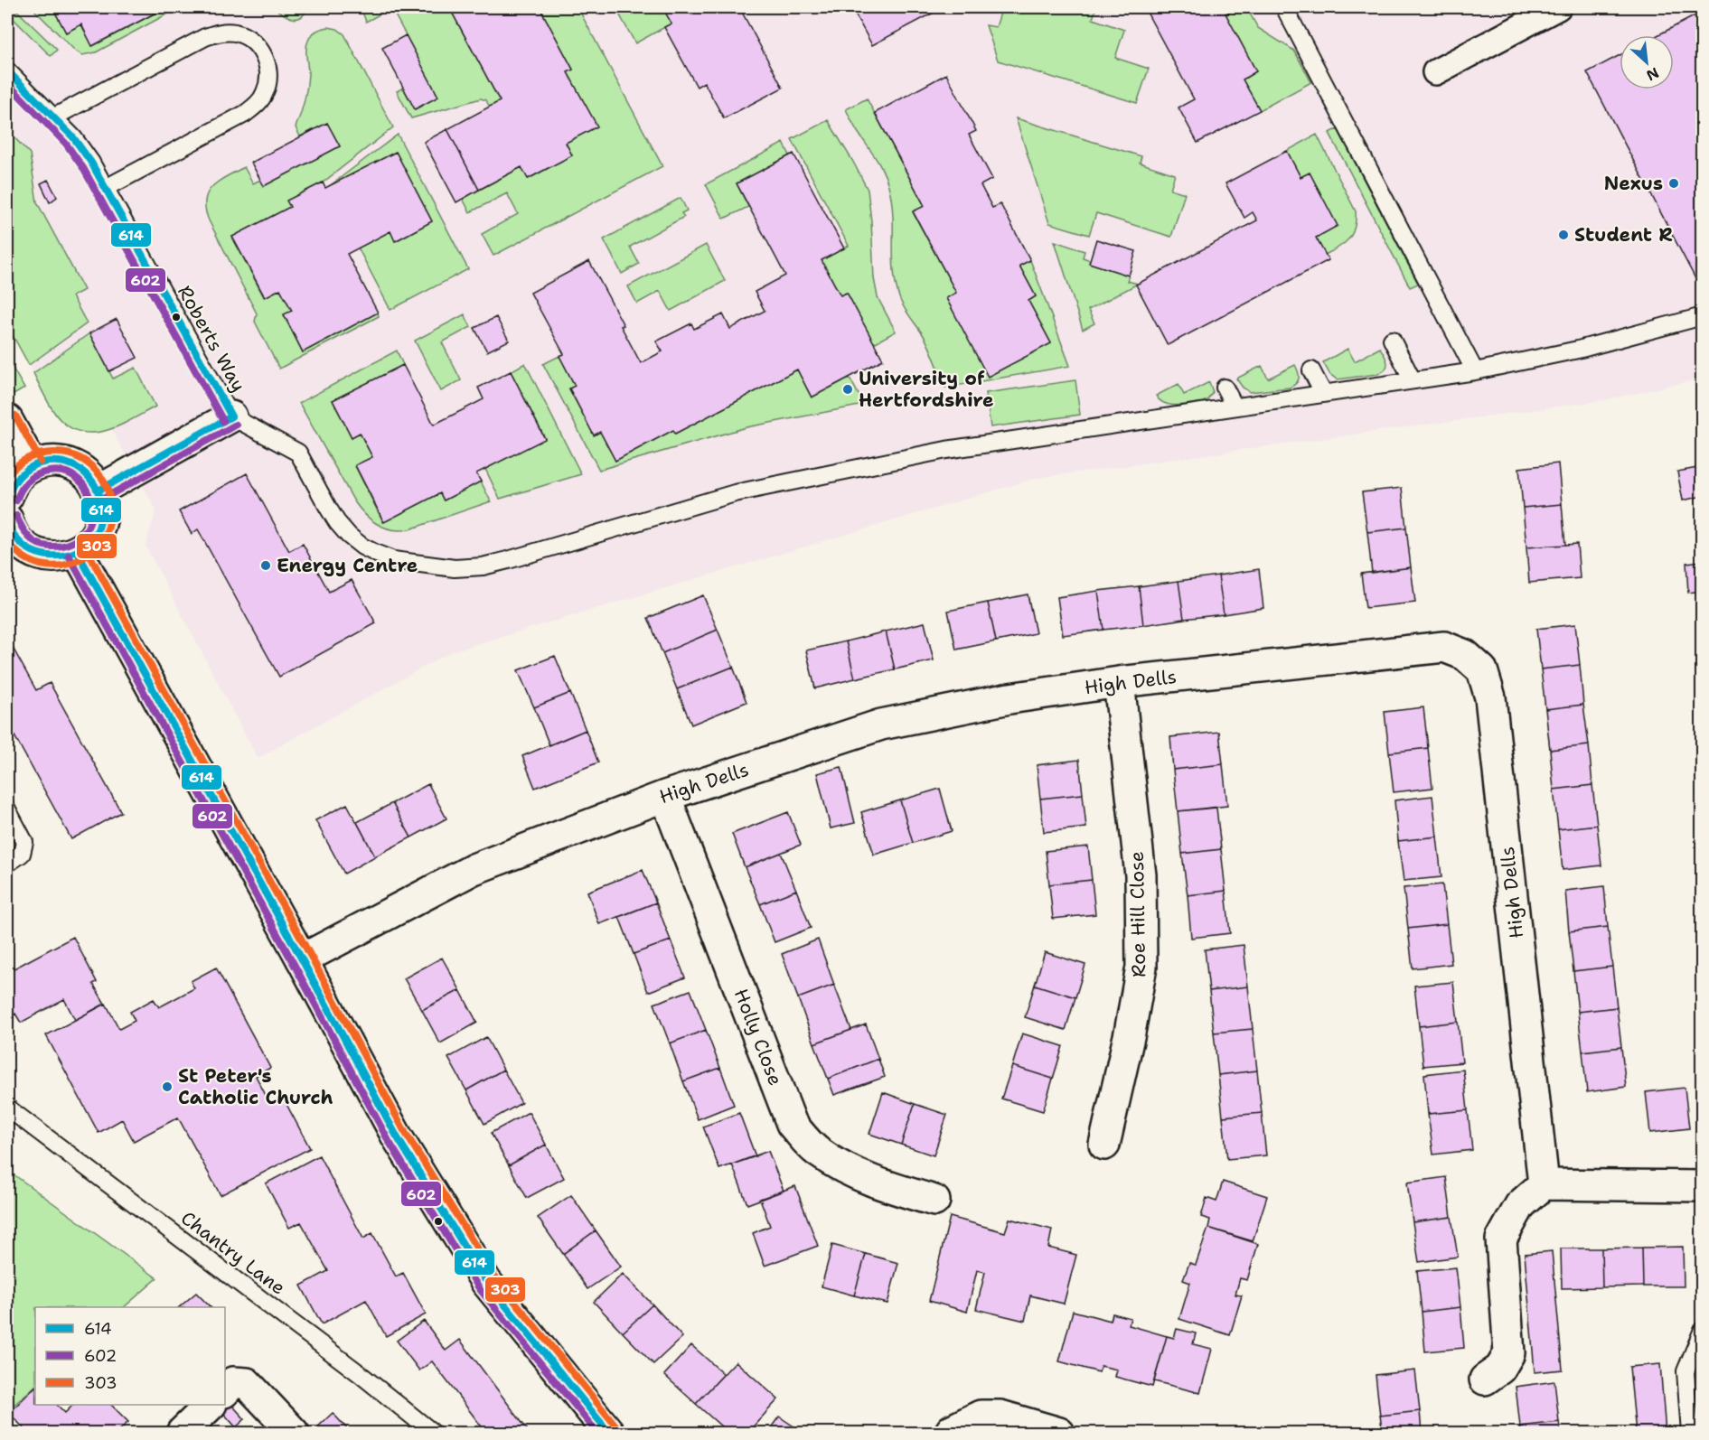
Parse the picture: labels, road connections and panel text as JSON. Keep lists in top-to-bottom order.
{
  "streets": {
    "street": ["High Dells", "Roe Hill Close", "Holly Close"],
    "lane": ["Roberts Way", "Chantry Lane"]
  },
  "crossings": [
    ["High Dells", "Roe Hill Close"],
    ["High Dells", "Holly Close"]
  ],
  "places": [
    "Nexus",
    "Student R",
    "University of Hertfordshire",
    "Energy Centre",
    "St Peter's Catholic Church"
  ],
  "lines": ["transit line 614", "transit line 602", "transit line 303"],
  "legend": ["614", "602", "303"],
  "north": "bottom right"
}
